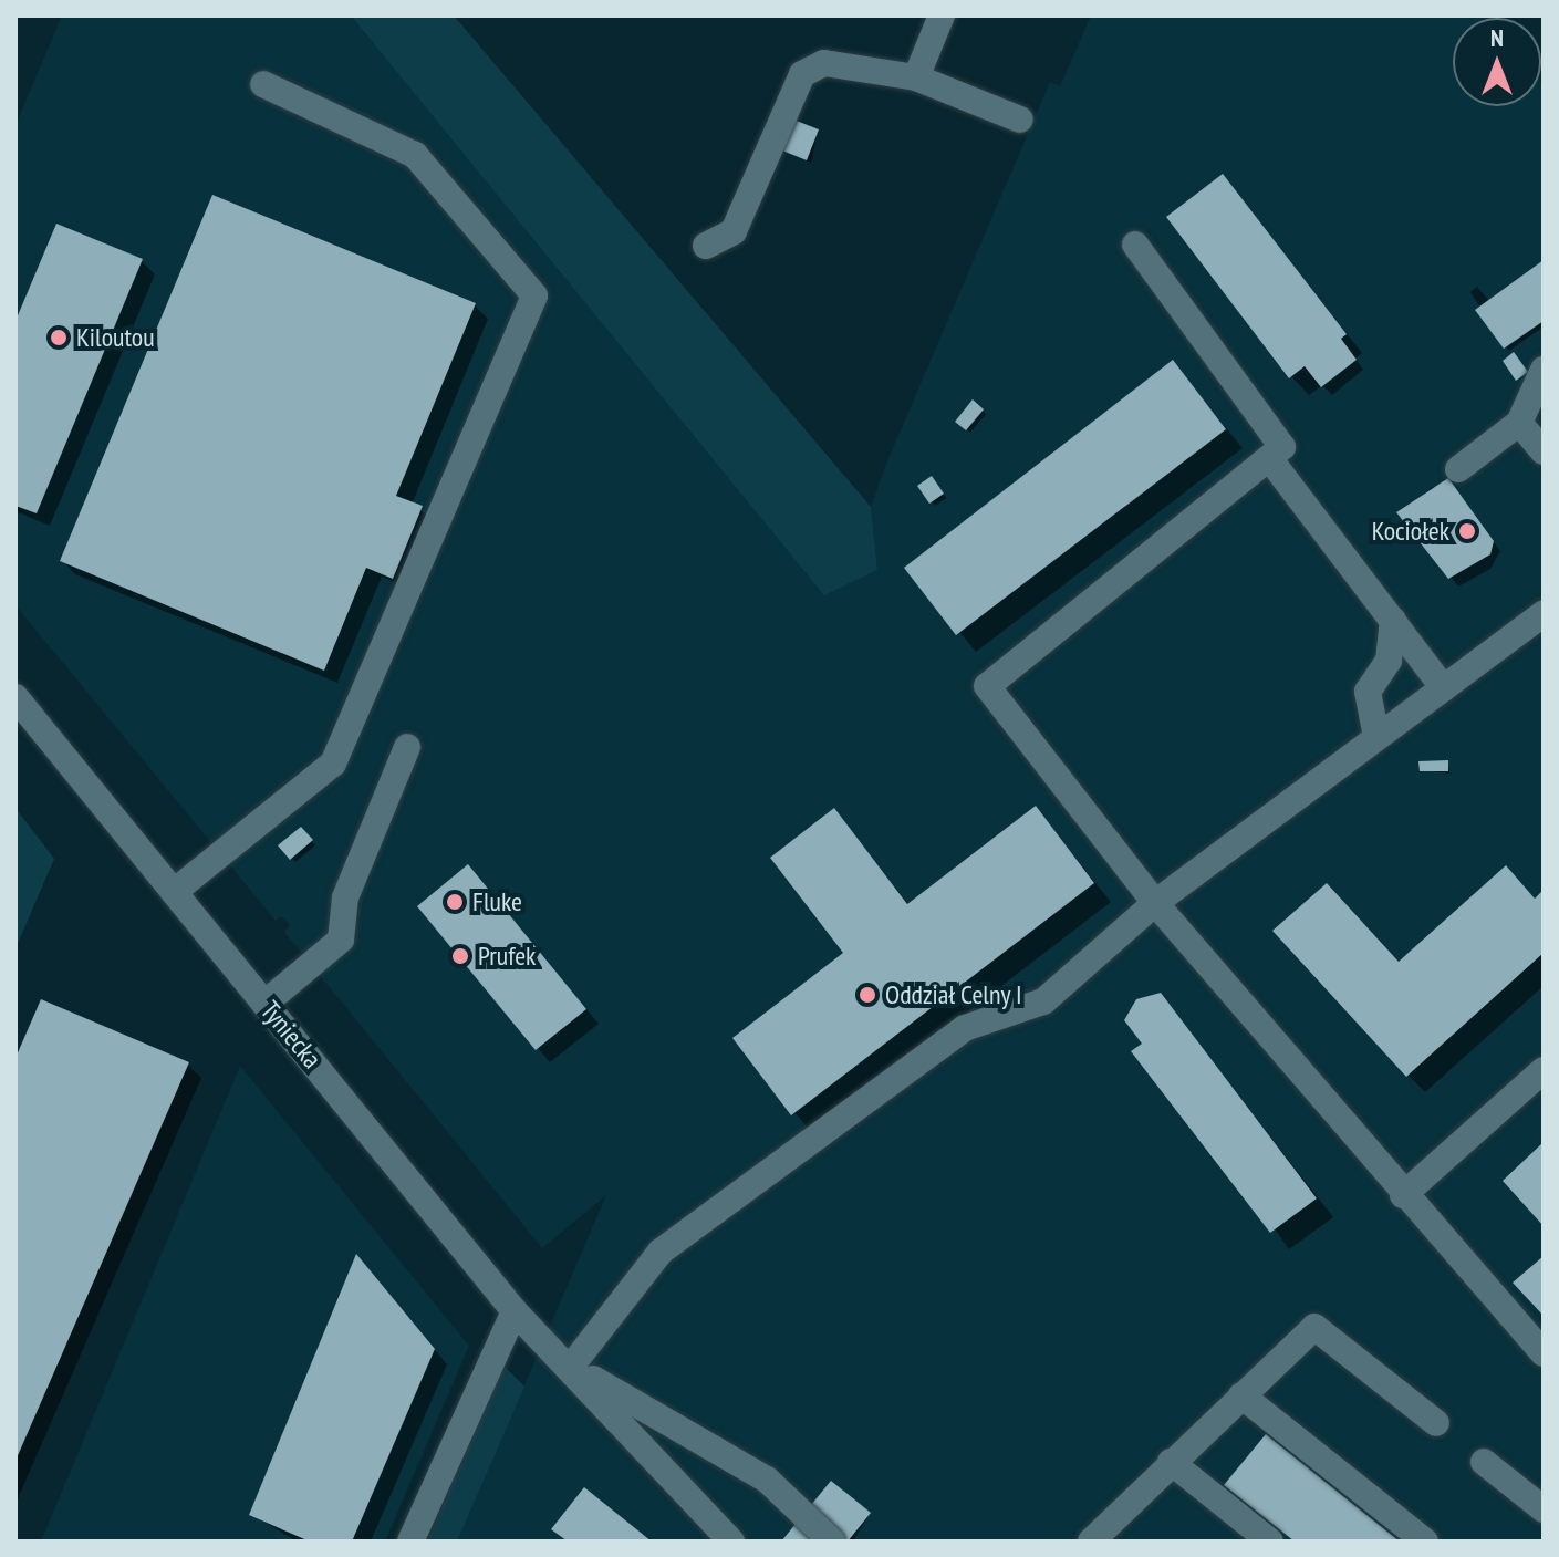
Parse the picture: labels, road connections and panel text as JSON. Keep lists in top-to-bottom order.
{
  "streets": {
    "street": ["Tyniecka"]
  },
  "places": [
    "Kiloutou",
    "Kociołek",
    "Fluke",
    "Prufek",
    "Oddział Celny I"
  ],
  "north": "top"
}
